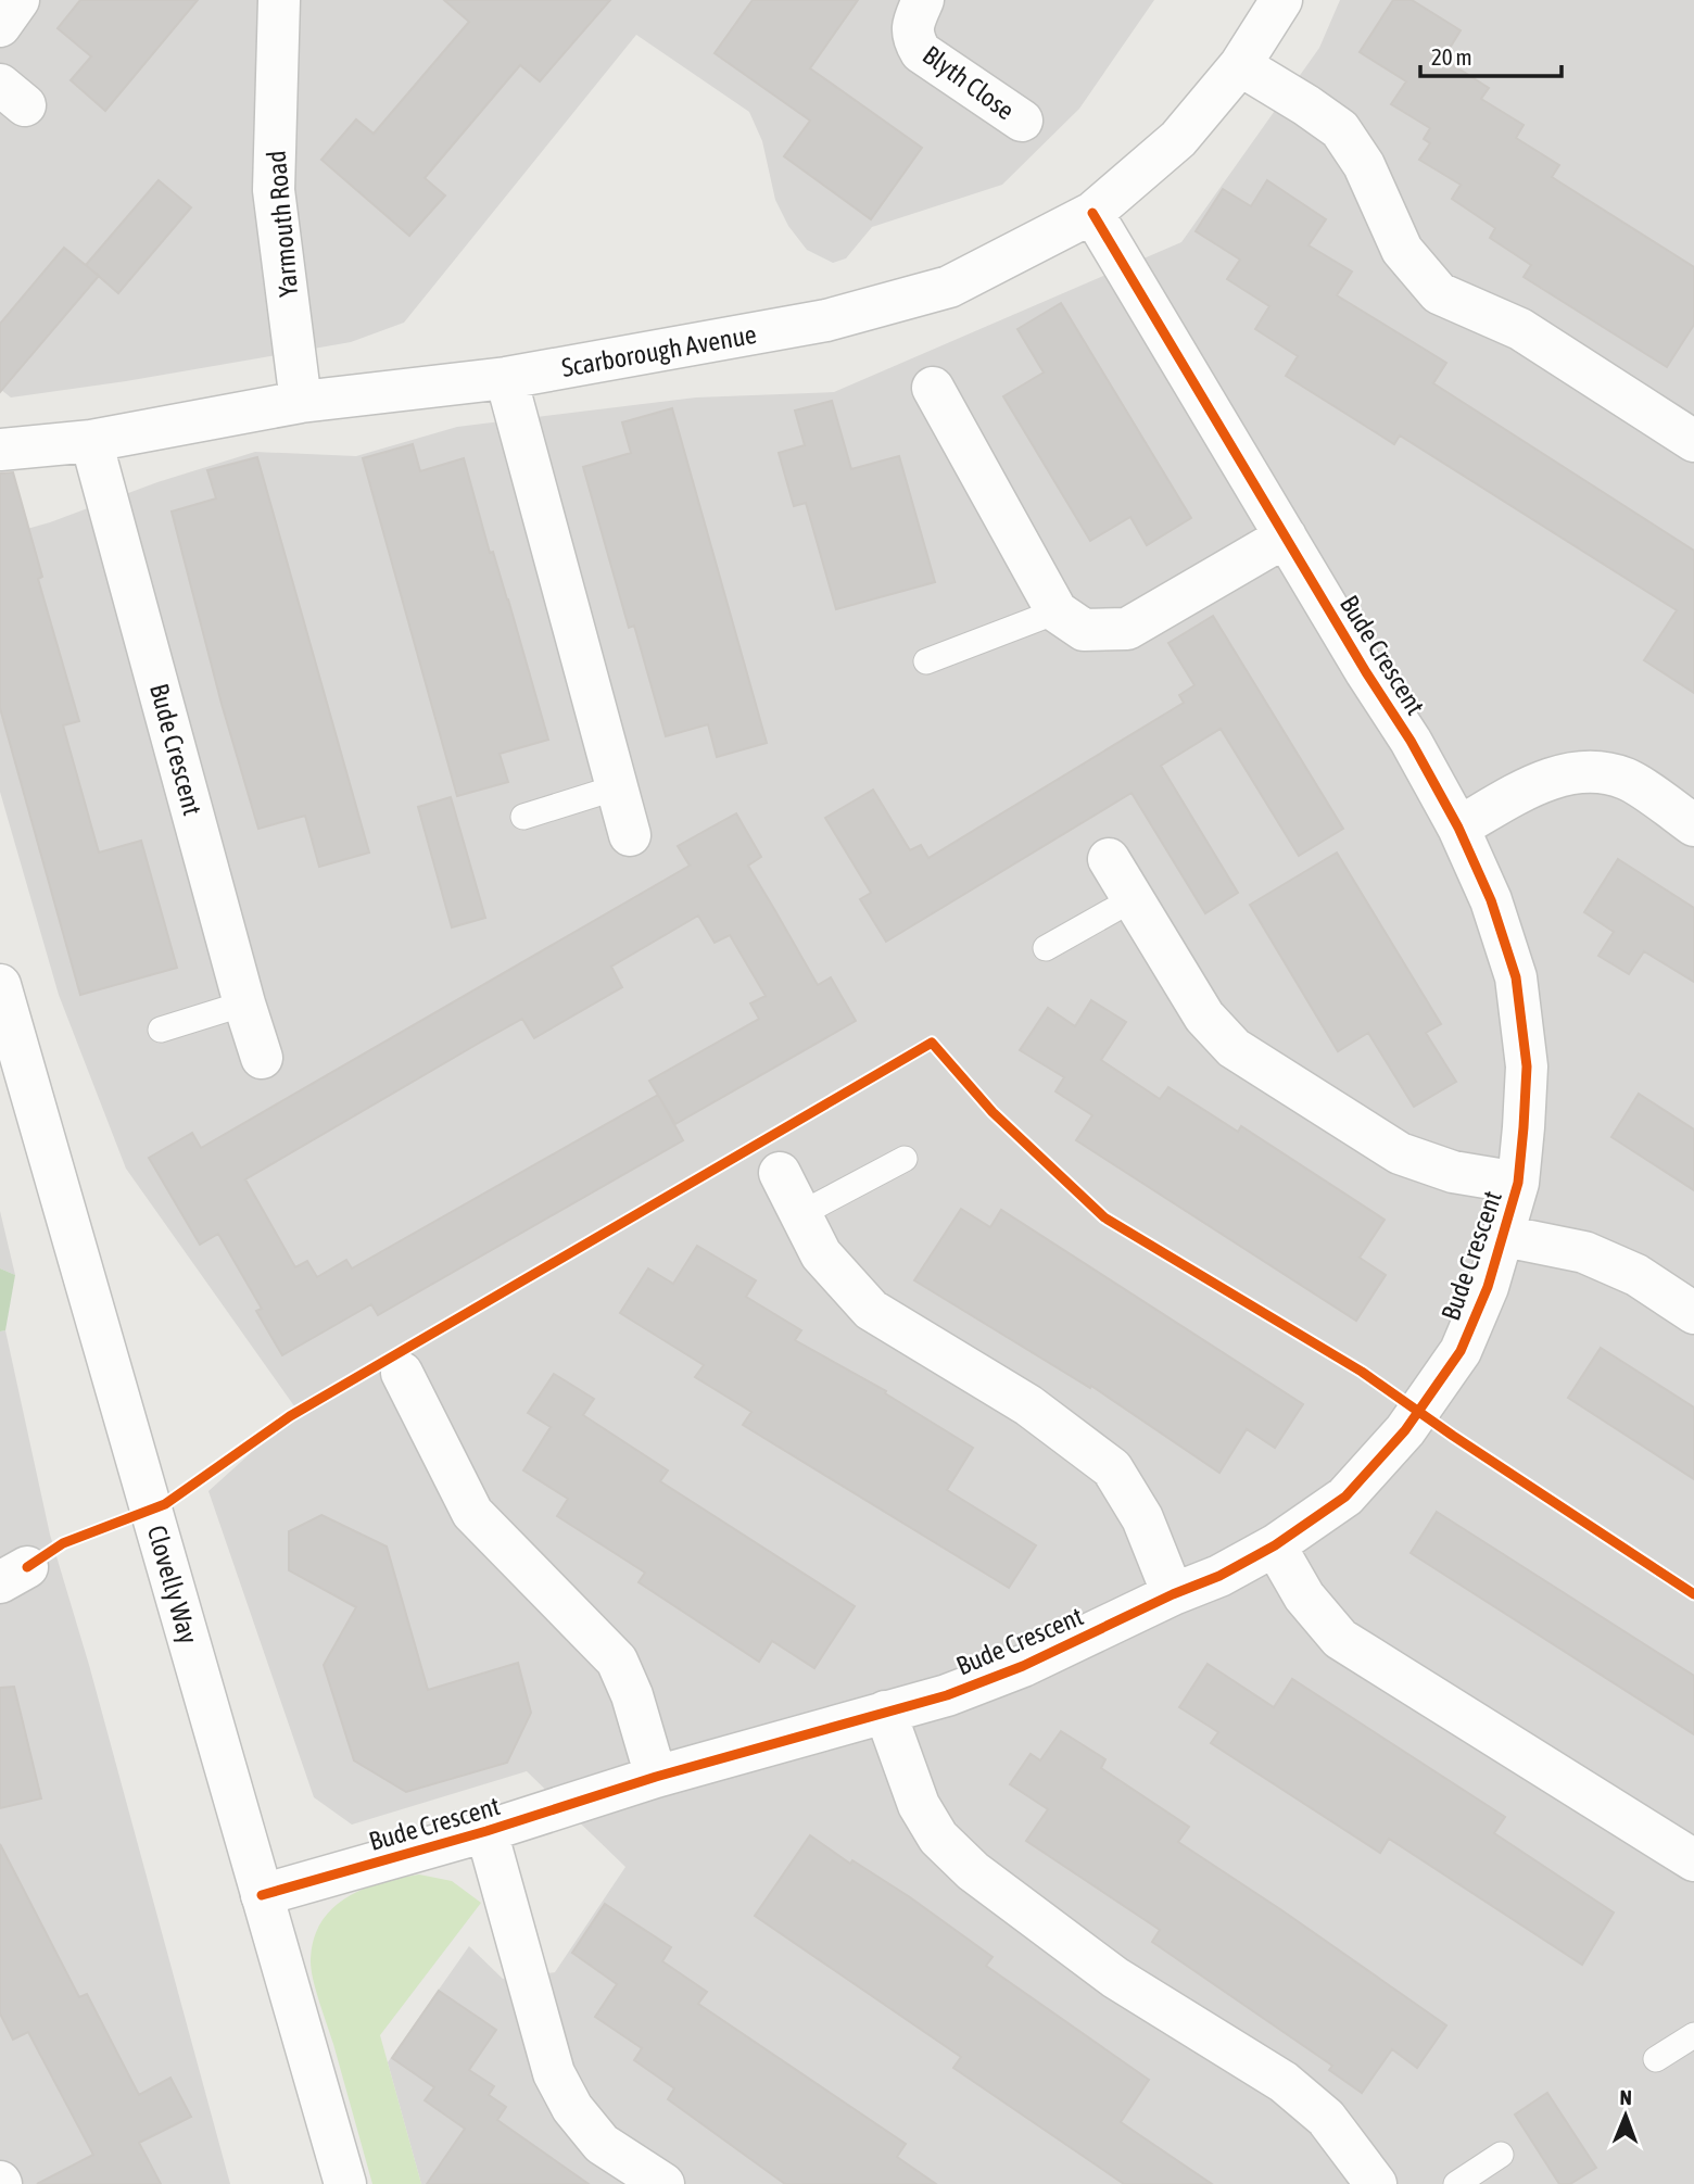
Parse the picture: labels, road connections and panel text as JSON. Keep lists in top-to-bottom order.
{
  "streets": {
    "street": [
      "Blyth Close",
      "Yarmouth Road",
      "Scarborough Avenue",
      "Bude Crescent",
      "Clovelly Way"
    ]
  },
  "crossings": [
    ["Yarmouth Road", "Scarborough Avenue"],
    ["Scarborough Avenue", "Bude Crescent"],
    ["Bude Crescent", "Clovelly Way"]
  ],
  "scale_bar": "20 m",
  "north": "top"
}
